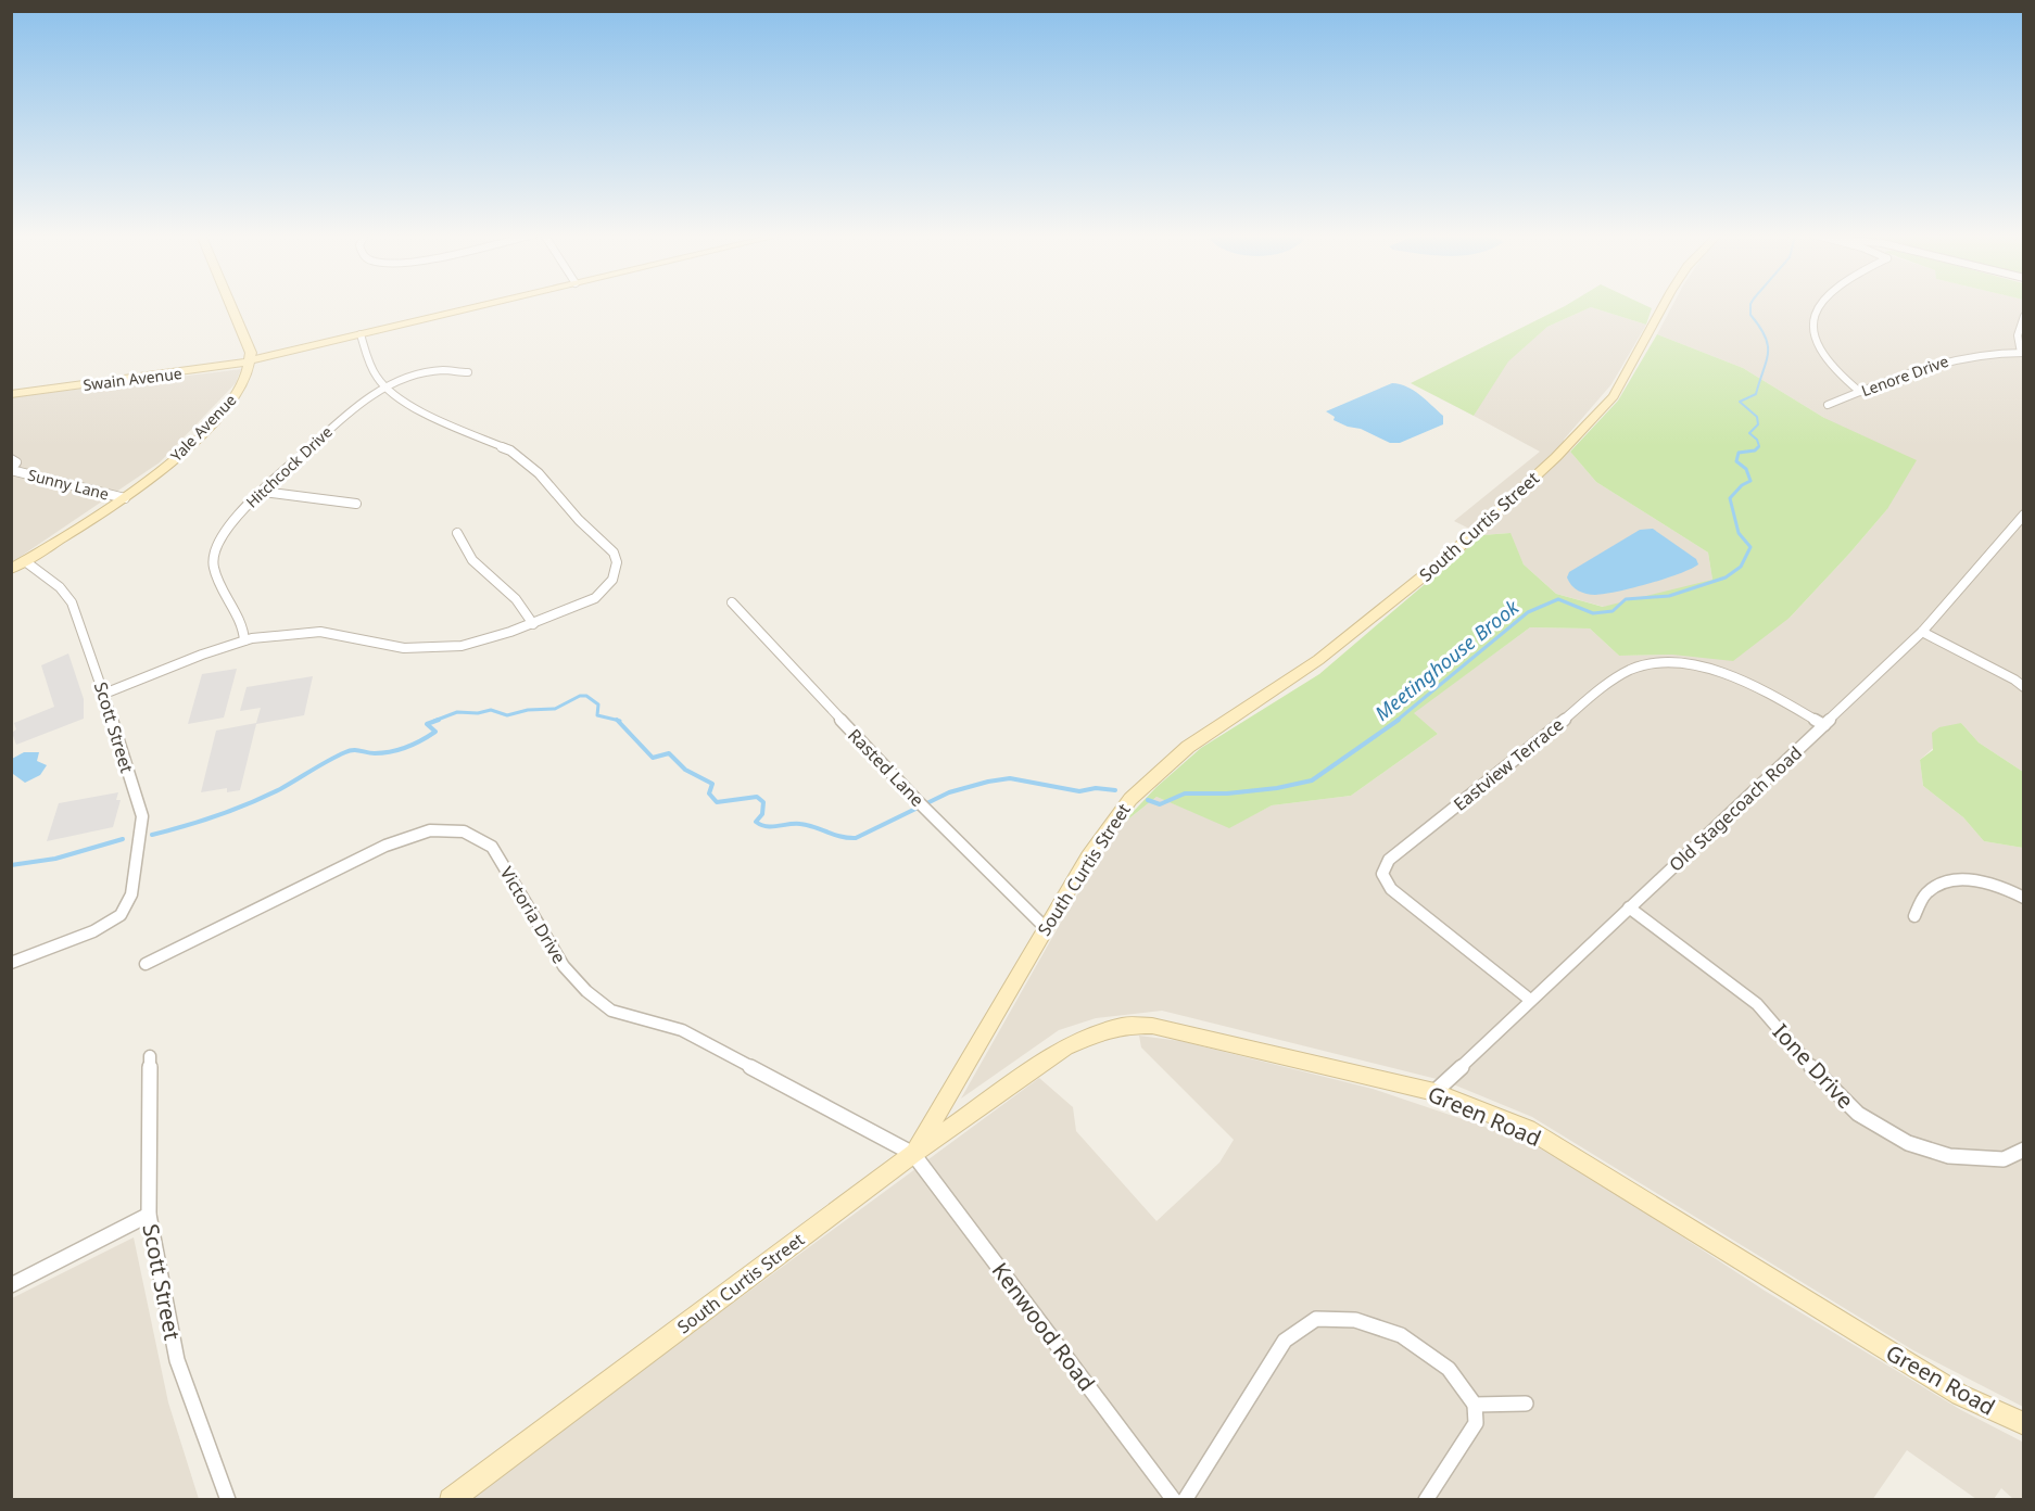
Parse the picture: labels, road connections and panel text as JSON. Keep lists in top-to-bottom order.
{
  "streets": {
    "street": [
      "Lenore Drive",
      "Swain Avenue",
      "Yale Avenue",
      "Hitchcock Drive",
      "Sunny Lane",
      "South Curtis Street",
      "Scott Street",
      "Eastview Terrace",
      "Rasted Lane",
      "Old Stagecoach Road",
      "Victoria Drive",
      "Ione Drive",
      "Green Road",
      "Kenwood Road"
    ]
  },
  "crossings": [
    ["Swain Avenue", "Yale Avenue"],
    ["Yale Avenue", "Sunny Lane"],
    ["Yale Avenue", "Scott Street"],
    ["South Curtis Street", "Rasted Lane"],
    ["South Curtis Street", "Victoria Drive"],
    ["South Curtis Street", "Green Road"],
    ["South Curtis Street", "Kenwood Road"],
    ["Eastview Terrace", "Old Stagecoach Road"],
    ["Old Stagecoach Road", "Ione Drive"],
    ["Old Stagecoach Road", "Green Road"],
    ["Victoria Drive", "Green Road"],
    ["Victoria Drive", "Kenwood Road"],
    ["Green Road", "Kenwood Road"]
  ],
  "water": ["Meetinghouse Brook"]
}
